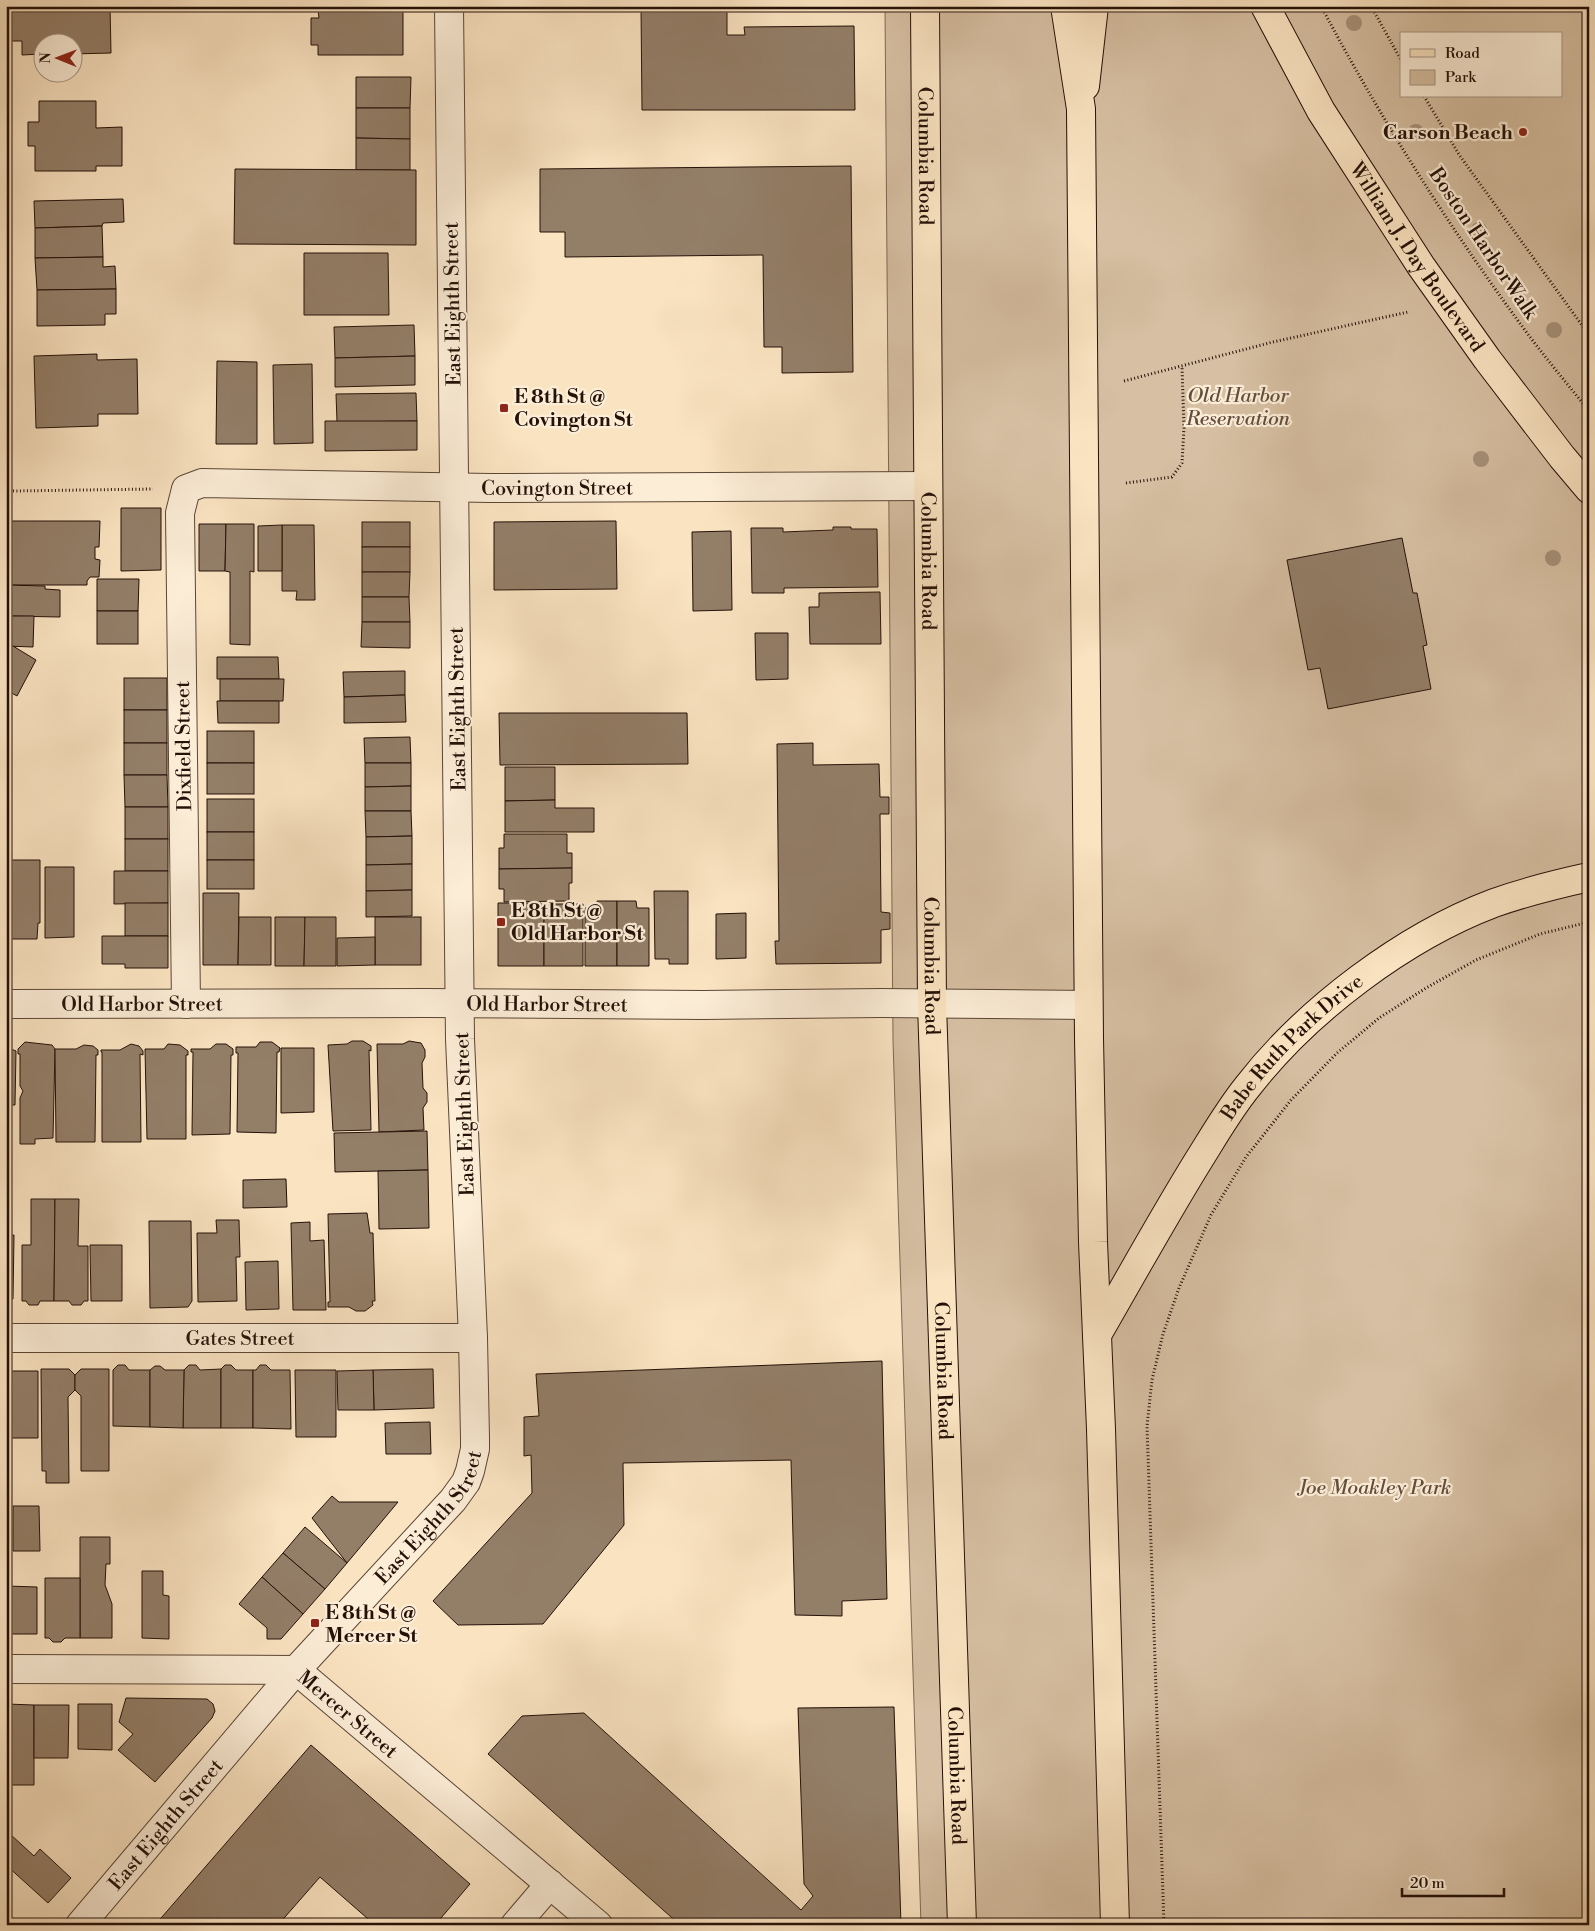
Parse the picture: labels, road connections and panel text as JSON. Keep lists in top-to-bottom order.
{
  "streets": {
    "main road": ["Columbia Road", "William J. Day Boulevard", "Babe Ruth Park Drive"],
    "street": [
      "East Eighth Street",
      "Covington Street",
      "Dixfield Street",
      "Old Harbor Street",
      "Gates Street",
      "Mercer Street"
    ],
    "path": ["Boston HarborWalk"]
  },
  "crossings": [
    ["Columbia Road", "Covington Street"],
    ["Columbia Road", "Old Harbor Street"],
    ["East Eighth Street", "Covington Street"],
    ["East Eighth Street", "Old Harbor Street"],
    ["East Eighth Street", "Gates Street"],
    ["East Eighth Street", "Mercer Street"],
    ["Covington Street", "Dixfield Street"],
    ["Dixfield Street", "Old Harbor Street"]
  ],
  "parks": ["Old Harbor Reservation", "Joe Moakley Park"],
  "places": {
    "other": ["Carson Beach"],
    "transit": ["E 8th St @ Covington St", "E 8th St @ Old Harbor St", "E 8th St @ Mercer St"]
  },
  "legend": ["Road", "Park"],
  "scale_bar": "20 m",
  "north": "left"
}
